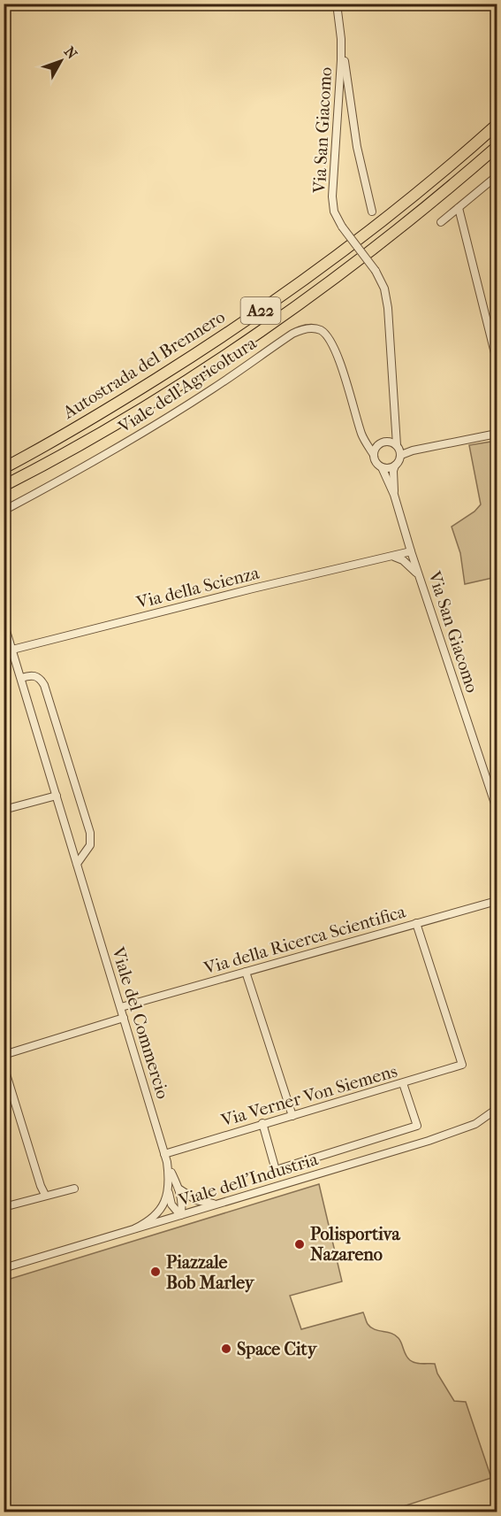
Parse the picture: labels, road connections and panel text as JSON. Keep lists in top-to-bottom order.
{
  "streets": {
    "highway": ["A22", "Autostrada del Brennero"],
    "street": [
      "Via San Giacomo",
      "Viale dell'Agricoltura",
      "Via della Scienza",
      "Via della Ricerca Scientifica",
      "Viale del Commercio",
      "Via Verner Von Siemens",
      "Viale dell'Industria"
    ]
  },
  "crossings": [
    ["Via San Giacomo", "Viale dell'Agricoltura"],
    ["Via San Giacomo", "Via della Scienza"],
    ["Via della Scienza", "Viale del Commercio"],
    ["Via della Ricerca Scientifica", "Viale del Commercio"],
    ["Via della Ricerca Scientifica", "Via Verner Von Siemens"],
    ["Viale del Commercio", "Via Verner Von Siemens"]
  ],
  "places": ["Polisportiva Nazareno", "Piazzale Bob Marley", "Space City"],
  "north": "top right"
}
